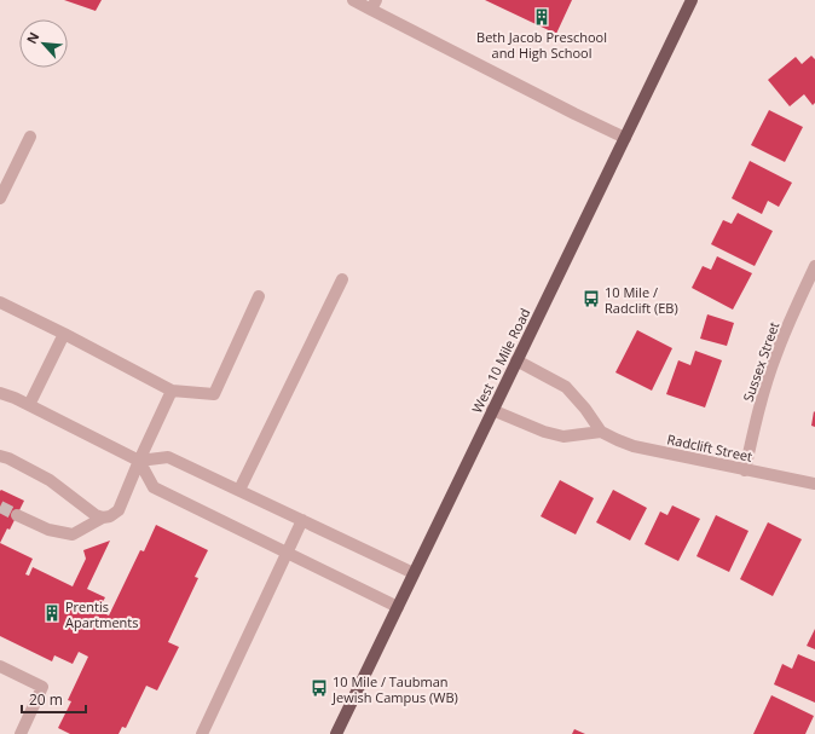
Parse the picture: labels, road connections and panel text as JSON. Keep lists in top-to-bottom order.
{
  "streets": {
    "main road": ["West 10 Mile Road"],
    "street": ["Sussex Street", "Radclift Street"]
  },
  "crossings": [
    ["Sussex Street", "Radclift Street"]
  ],
  "places": {
    "building": ["Beth Jacob Preschool and High School", "Prentis Apartments"],
    "bus stop": ["10 Mile / Radclift (EB)", "10 Mile / Taubman Jewish Campus (WB)"]
  },
  "scale_bar": "20 m",
  "north": "top left"
}
